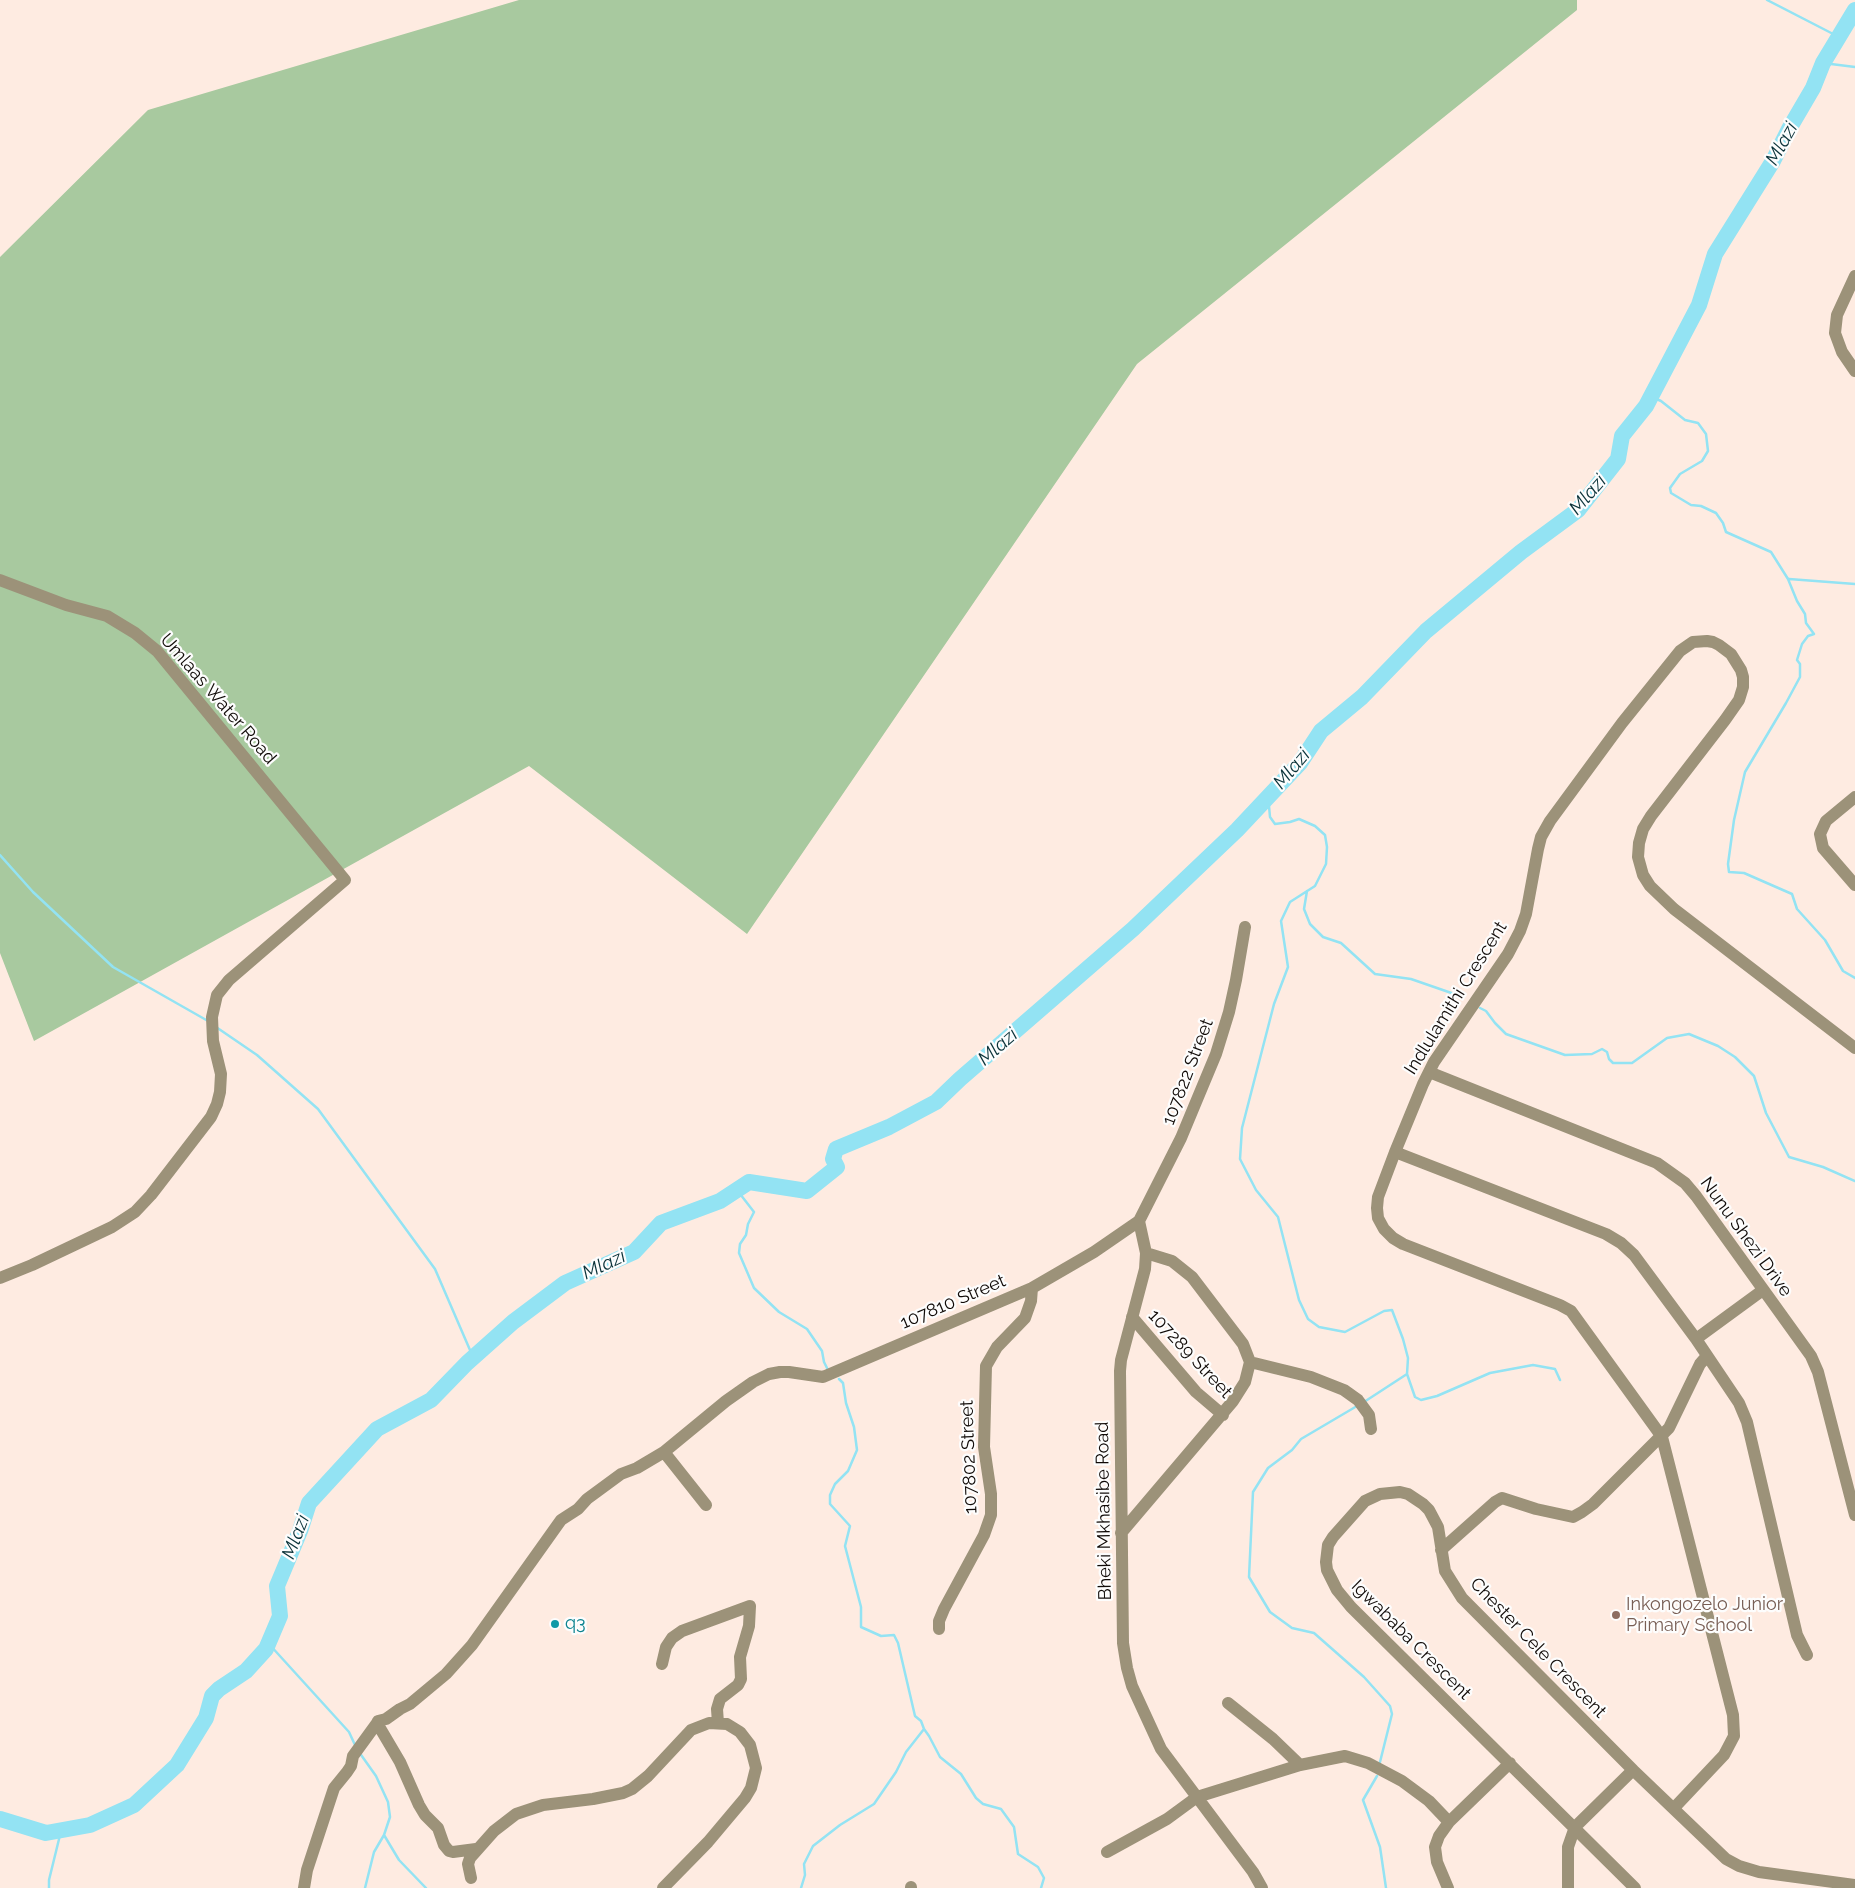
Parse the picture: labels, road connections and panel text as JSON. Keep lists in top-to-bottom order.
{
  "streets": {
    "street": [
      "Umlaas Water Road",
      "Indlulamithi Crescent",
      "107822 Street",
      "Nunu Shezi Drive",
      "107810 Street",
      "107289 Street",
      "107802 Street",
      "Bheki Mkhasibe Road",
      "Igwababa Crescent",
      "Chester Cele Crescent"
    ]
  },
  "crossings": [
    ["Indlulamithi Crescent", "Nunu Shezi Drive"],
    ["Indlulamithi Crescent", "Chester Cele Crescent"],
    ["107822 Street", "107810 Street"],
    ["107822 Street", "Bheki Mkhasibe Road"],
    ["107810 Street", "107802 Street"],
    ["107810 Street", "Bheki Mkhasibe Road"],
    ["107289 Street", "Bheki Mkhasibe Road"],
    ["Igwababa Crescent", "Chester Cele Crescent"]
  ],
  "water": ["Mlazi"],
  "places": ["Inkongozelo Junior Primary School", "q3"]
}
